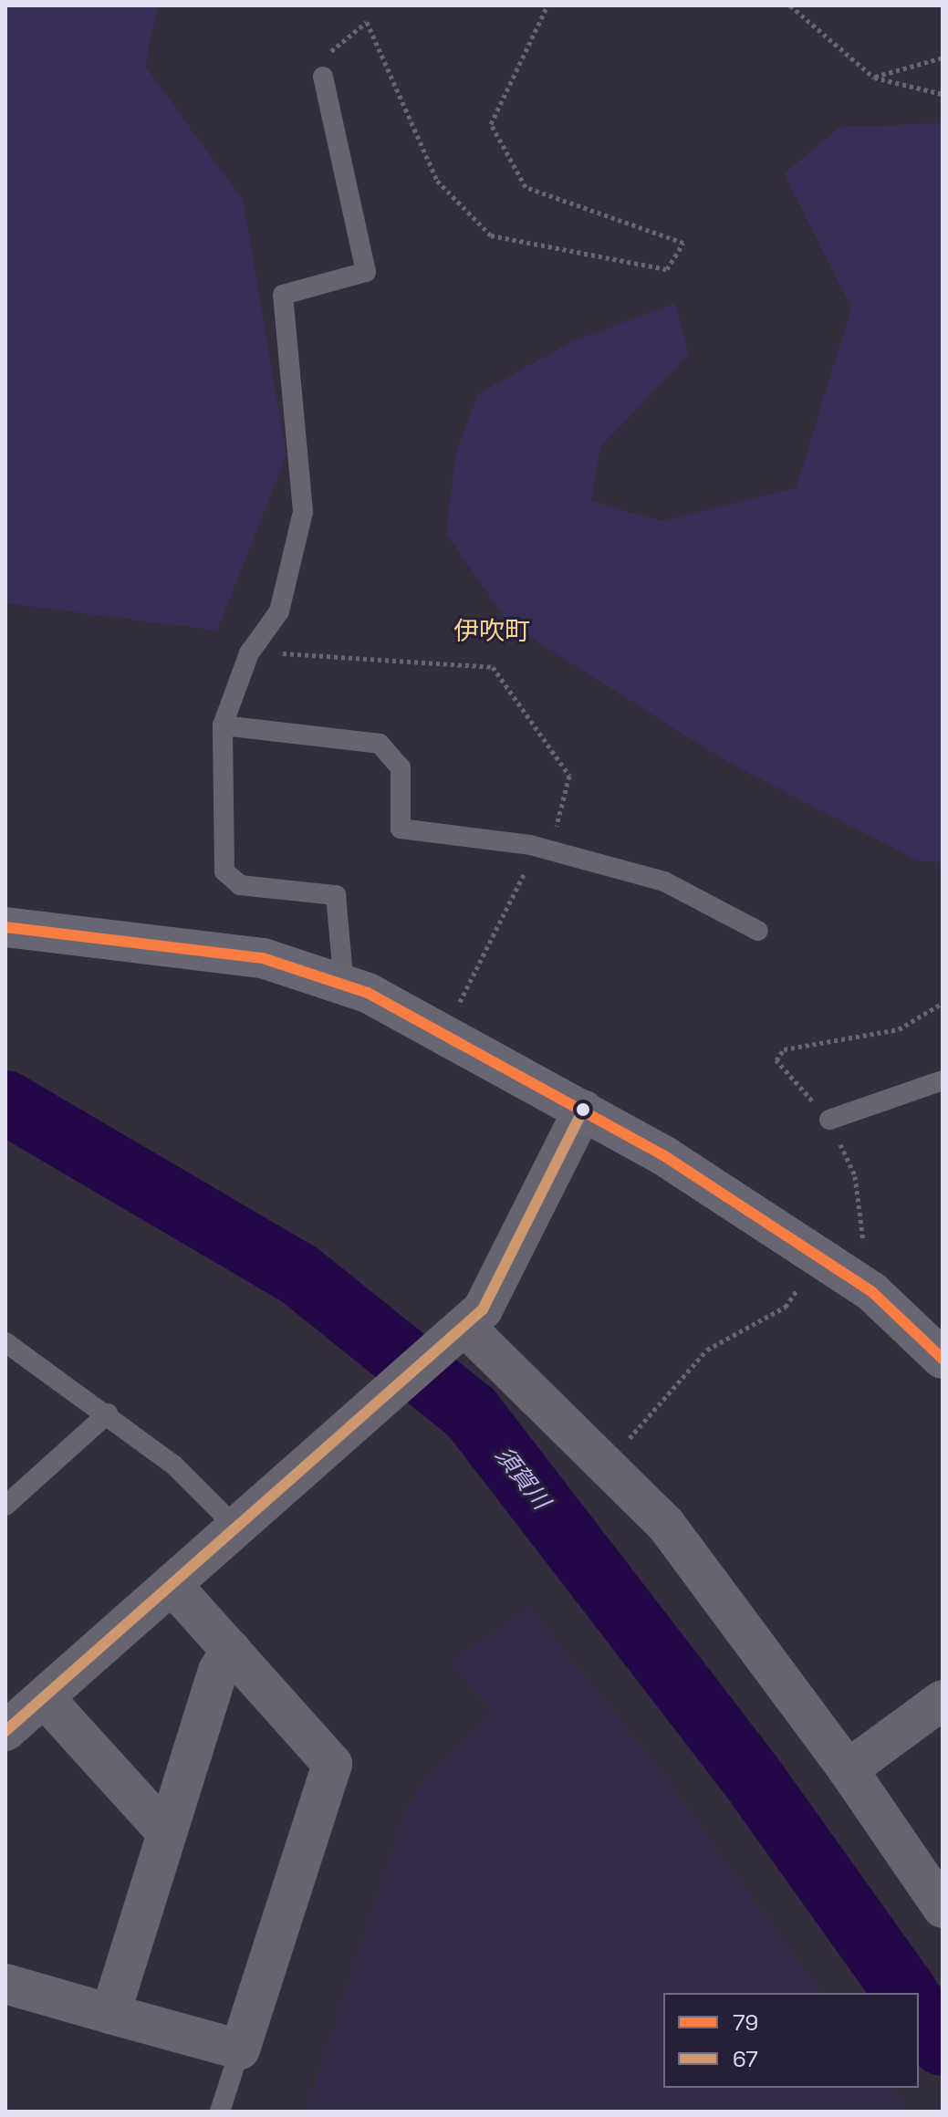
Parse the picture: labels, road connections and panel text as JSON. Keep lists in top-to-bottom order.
{
  "districts": ["伊吹町"],
  "water": ["須賀川"],
  "lines": ["transit line 79", "transit line 67"],
  "legend": ["79", "67"]
}
